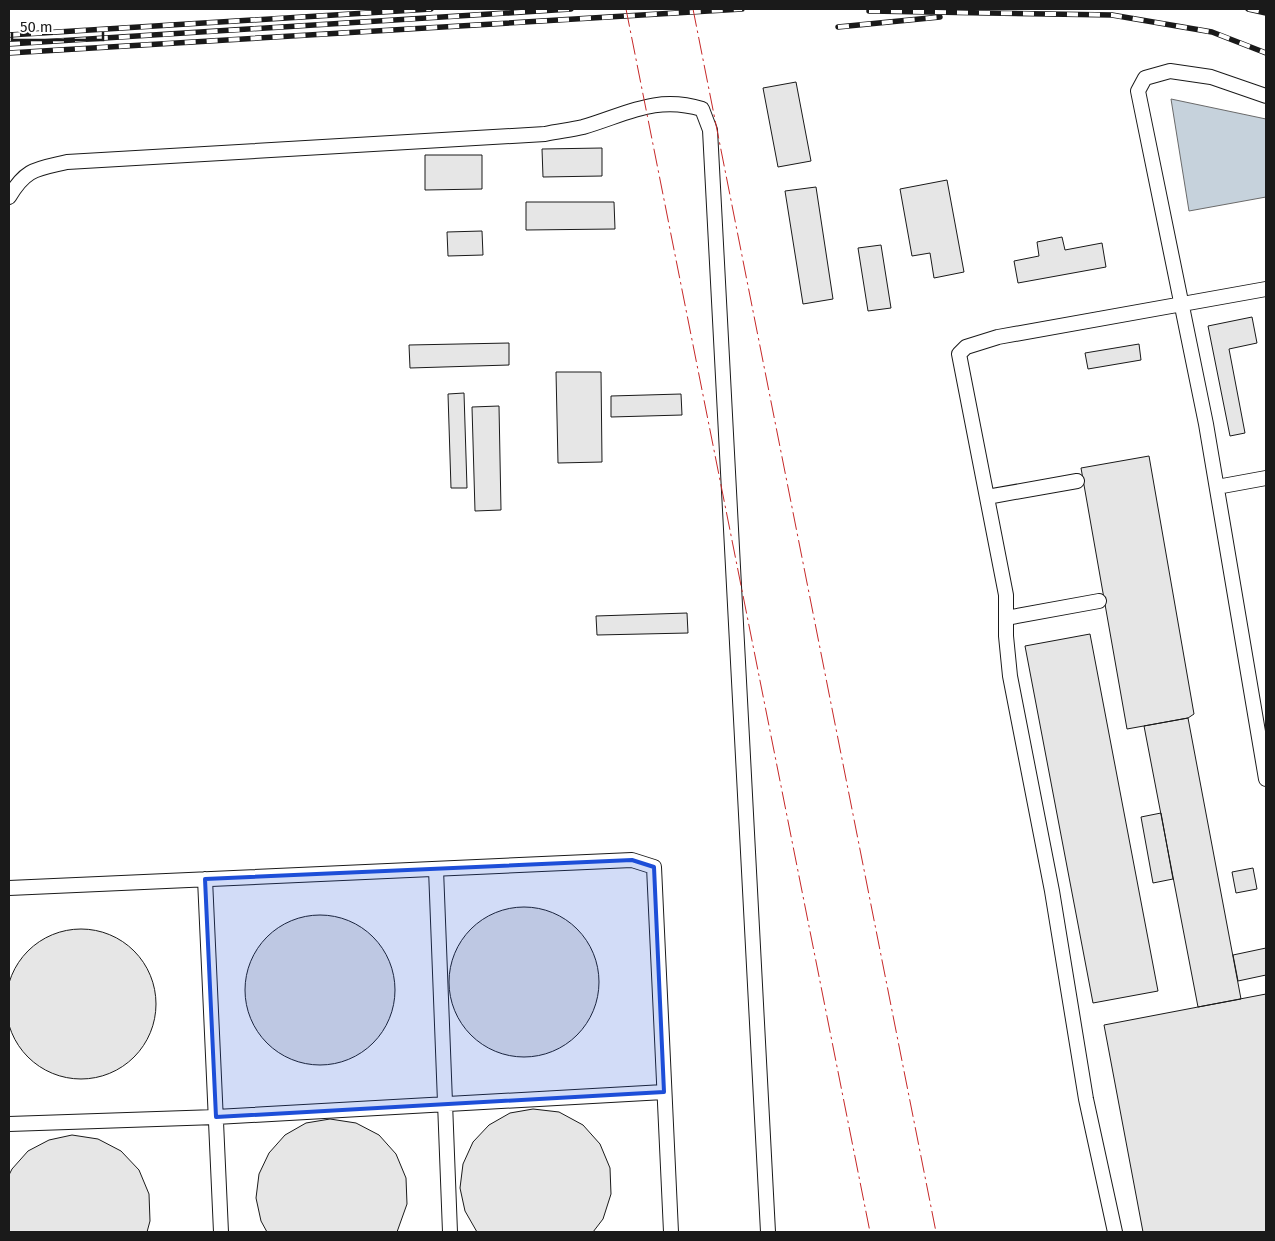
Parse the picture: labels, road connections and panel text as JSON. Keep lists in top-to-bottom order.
{
  "scale_bar": "50 m"
}
